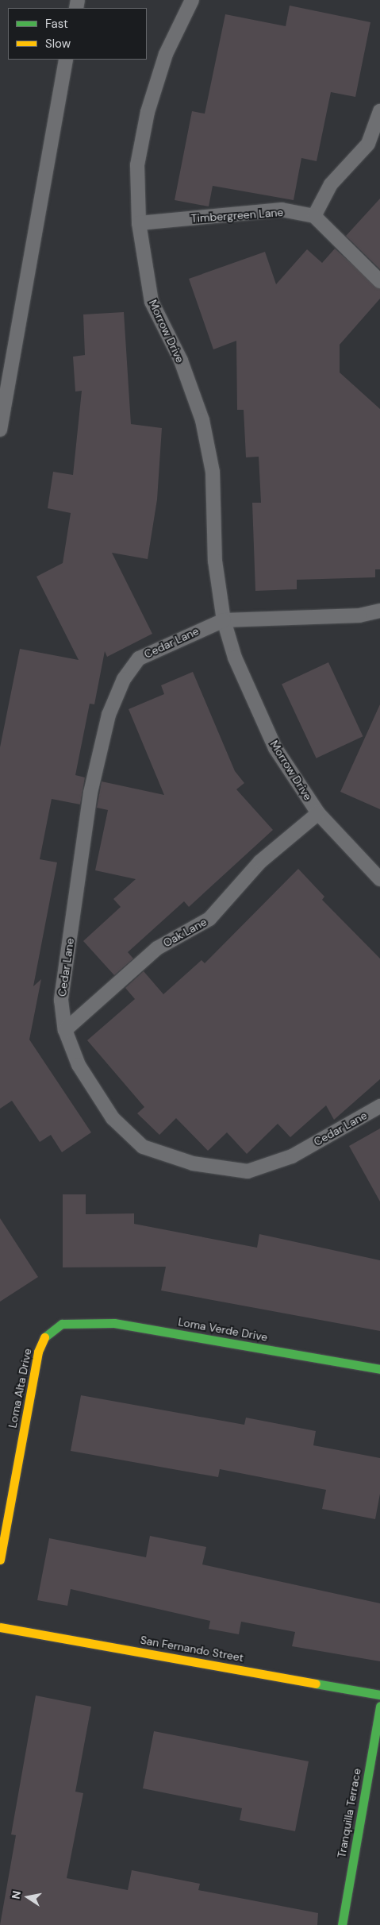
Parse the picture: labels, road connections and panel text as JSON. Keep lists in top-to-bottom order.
{
  "streets": {
    "street": [
      "Loma Verde Drive",
      "Loma Alta Drive",
      "San Fernando Street",
      "Tranquilla Terrace"
    ],
    "lane": [
      "Timbergreen Lane",
      "Morrow Drive",
      "Cedar Lane",
      "Oak Lane"
    ]
  },
  "crossings": [
    ["Timbergreen Lane", "Morrow Drive"],
    ["Morrow Drive", "Cedar Lane"],
    ["Morrow Drive", "Oak Lane"],
    ["Cedar Lane", "Oak Lane"],
    ["Loma Verde Drive", "Loma Alta Drive"]
  ],
  "legend": ["Fast", "Slow"],
  "north": "left"
}
